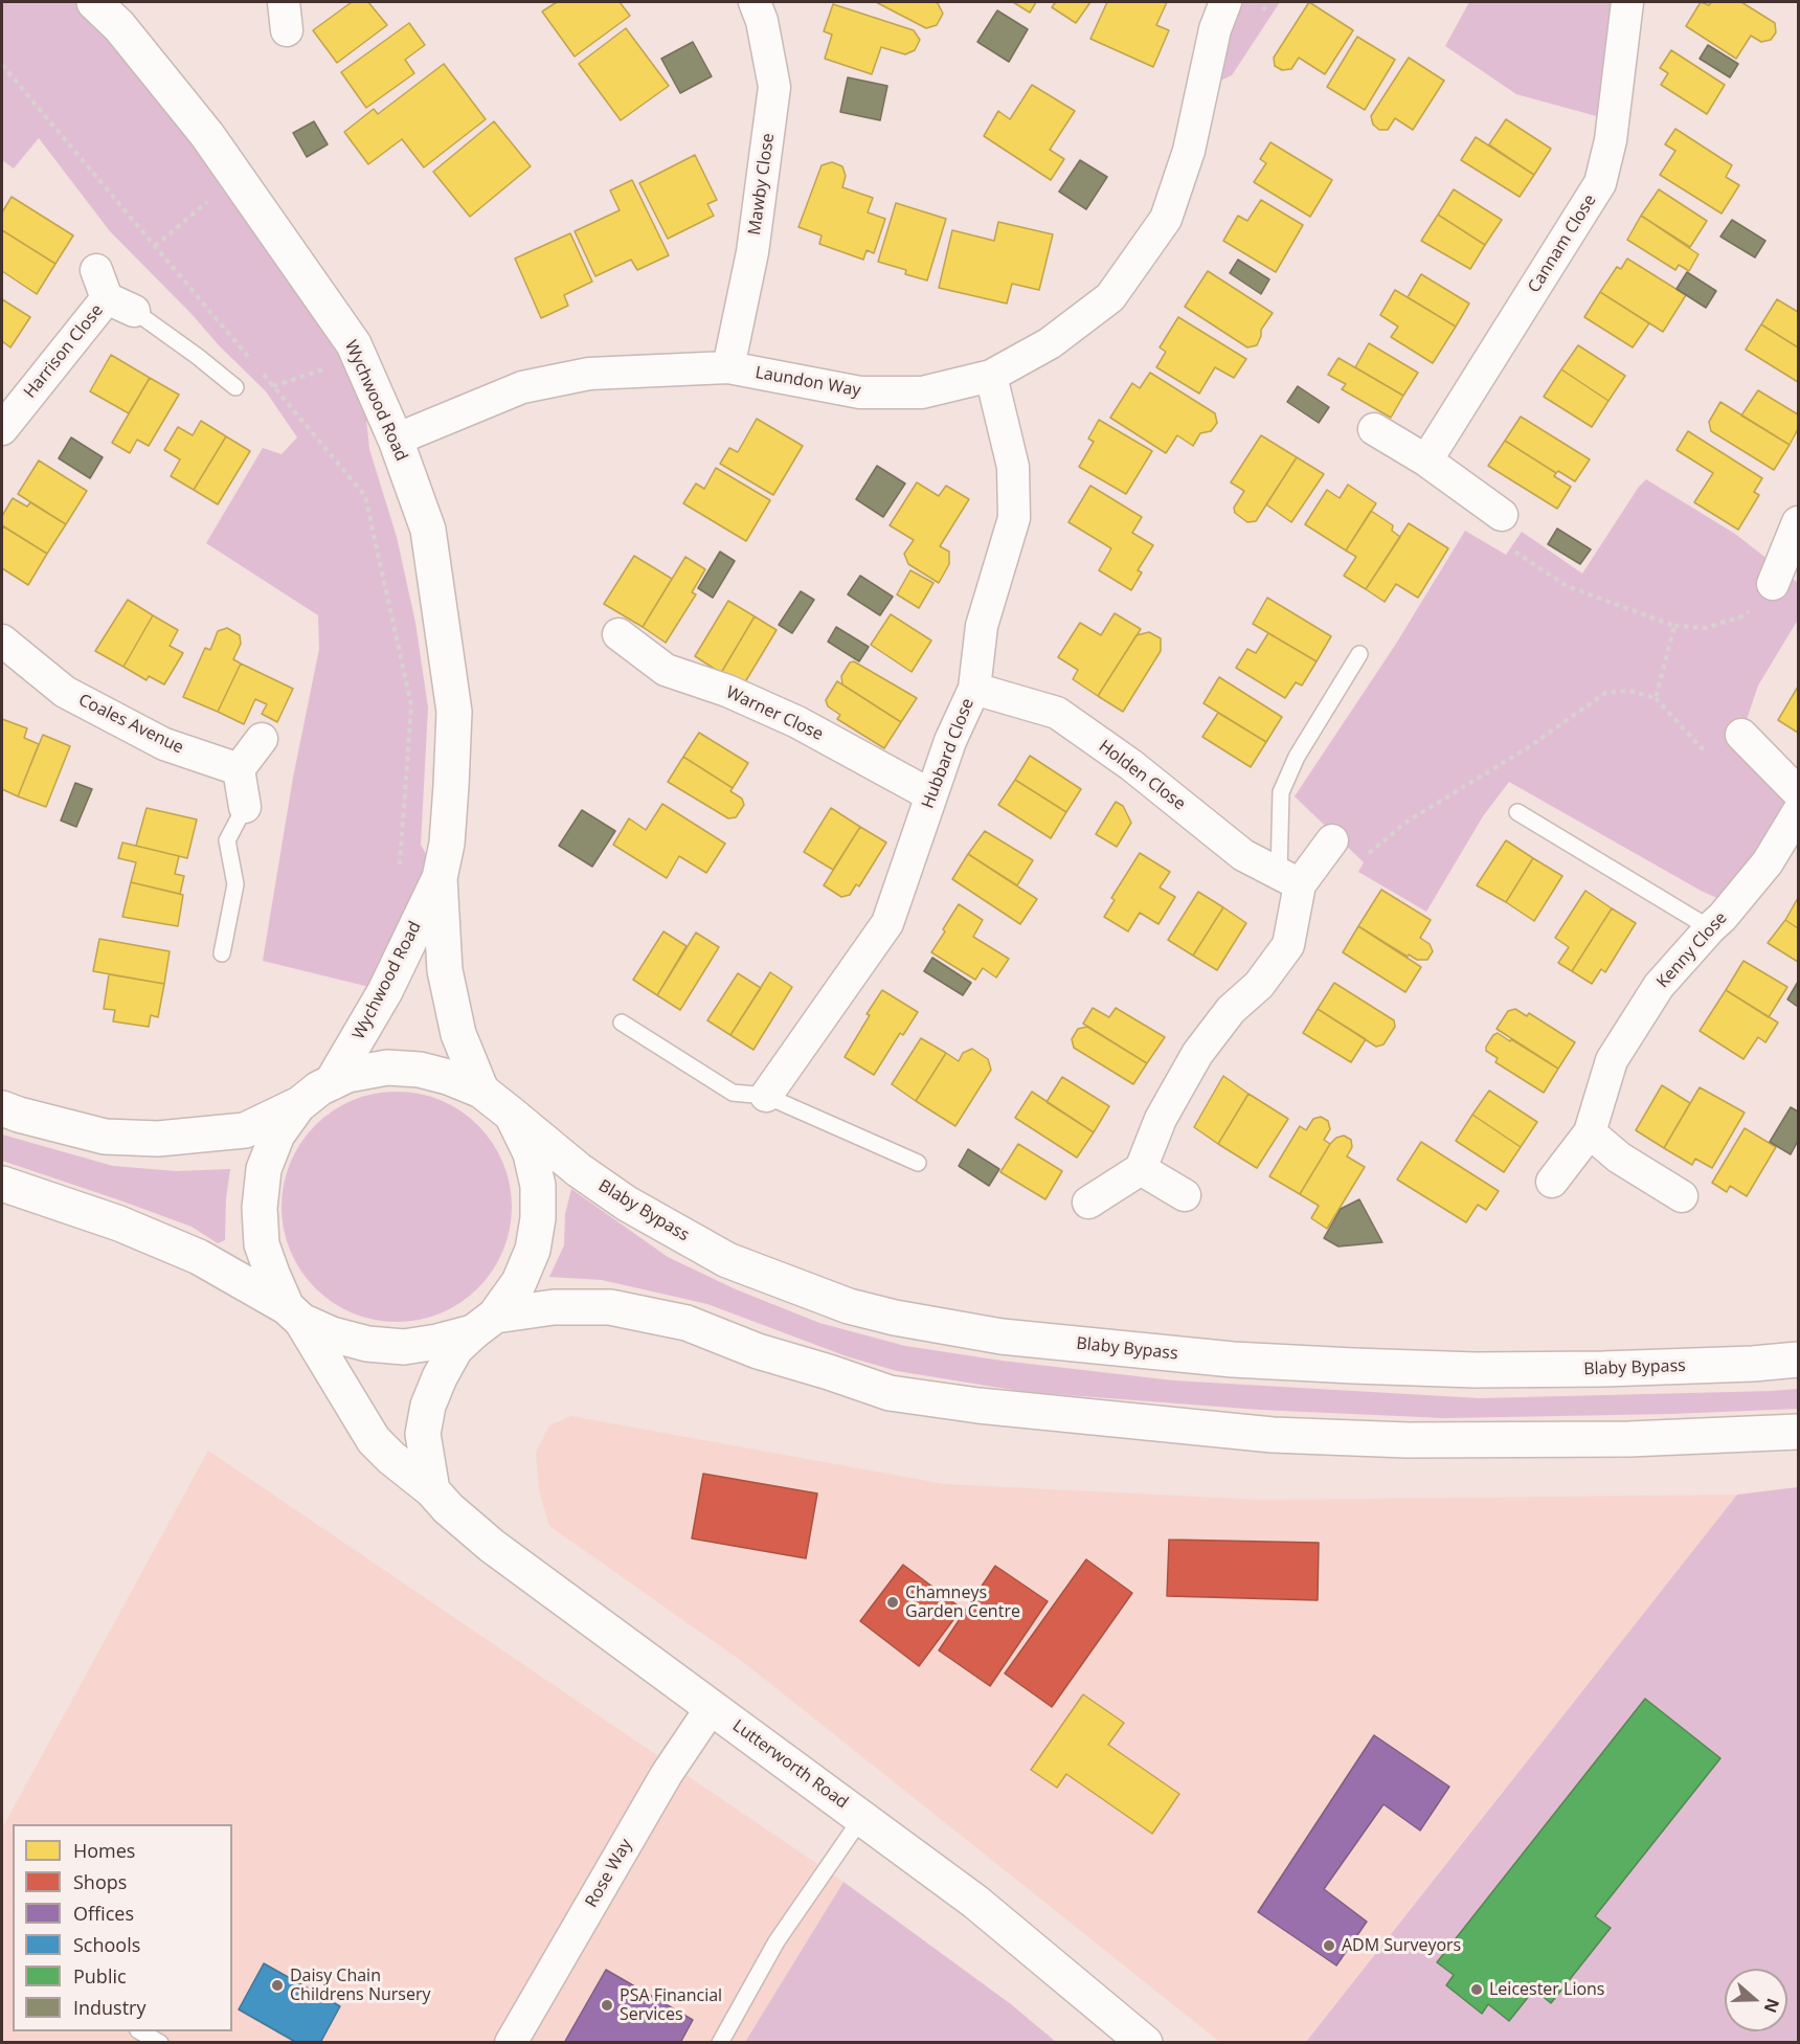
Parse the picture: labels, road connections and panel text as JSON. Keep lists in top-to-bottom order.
{
  "streets": {
    "main road": ["Wychwood Road", "Blaby Bypass", "Lutterworth Road"],
    "street": [
      "Mawby Close",
      "Cannam Close",
      "Harrison Close",
      "Laundon Way",
      "Warner Close",
      "Coales Avenue",
      "Hubbard Close",
      "Holden Close",
      "Kenny Close",
      "Rose Way"
    ]
  },
  "crossings": [
    ["Mawby Close", "Laundon Way"],
    ["Laundon Way", "Wychwood Road"],
    ["Laundon Way", "Hubbard Close"],
    ["Wychwood Road", "Blaby Bypass"],
    ["Warner Close", "Hubbard Close"],
    ["Hubbard Close", "Holden Close"],
    ["Lutterworth Road", "Rose Way"]
  ],
  "places": [
    "Chamneys Garden Centre",
    "ADM Surveyors",
    "Daisy Chain Childrens Nursery",
    "Leicester Lions",
    "PSA Financial Services"
  ],
  "legend": [
    "Homes",
    "Shops",
    "Offices",
    "Schools",
    "Public",
    "Industry"
  ],
  "north": "right"
}
